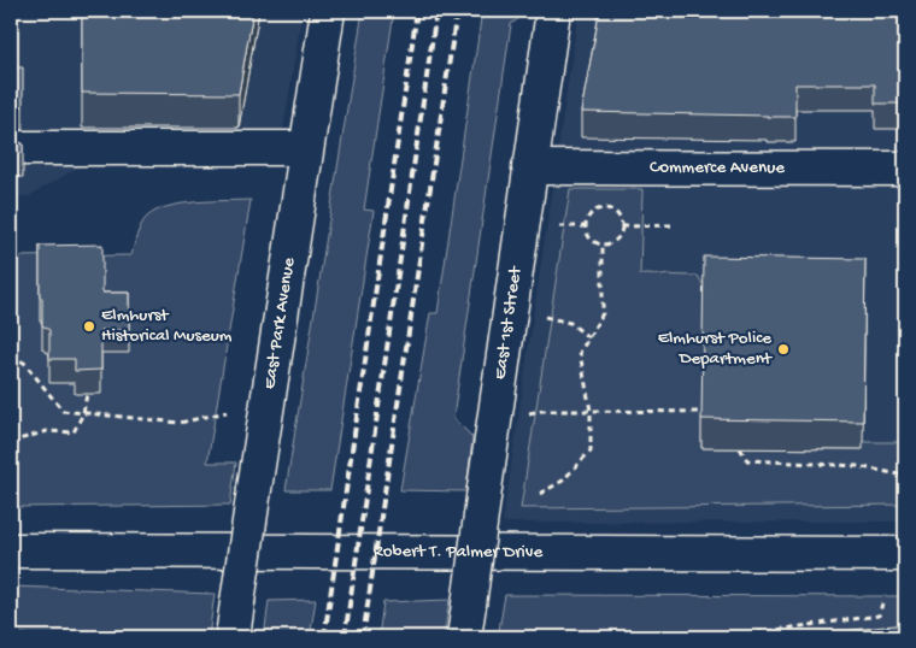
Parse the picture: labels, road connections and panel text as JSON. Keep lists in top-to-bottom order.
{
  "streets": {
    "street": [
      "Commerce Avenue",
      "East Park Avenue",
      "East 1st Street",
      "Robert T. Palmer Drive"
    ]
  },
  "crossings": [
    ["Commerce Avenue", "East 1st Street"]
  ],
  "places": ["Elmhurst Historical Museum", "Elmhurst Police Department"]
}
